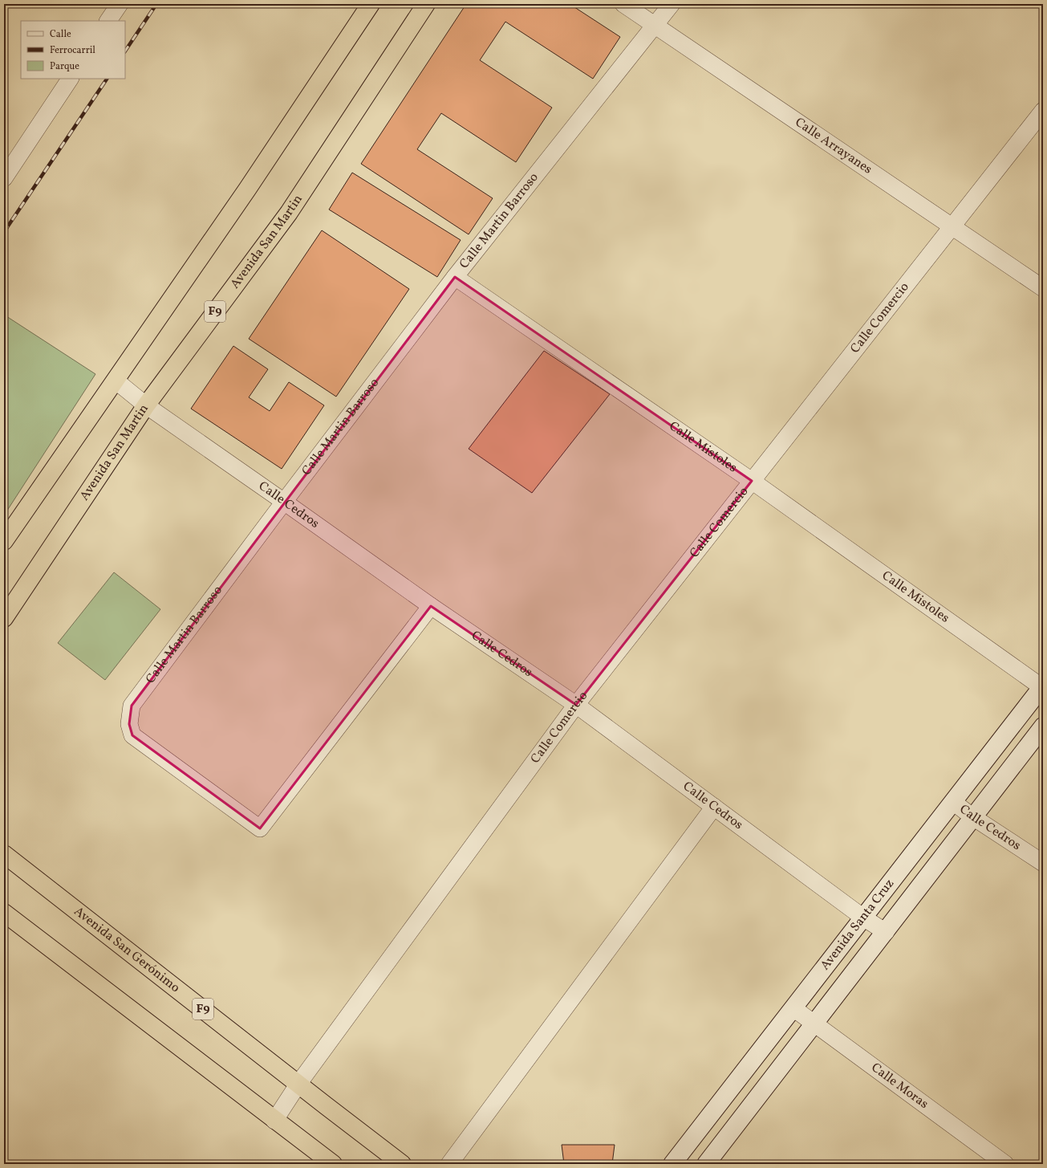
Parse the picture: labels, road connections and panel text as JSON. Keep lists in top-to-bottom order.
{
  "streets": {
    "highway": ["Avenida San Martin", "F9", "Avenida San Gerónimo"],
    "street": [
      "Calle Arrayanes",
      "Calle Martin Barroso",
      "Calle Comercio",
      "Calle Mistoles",
      "Calle Cedros",
      "Avenida Santa Cruz",
      "Calle Moras"
    ]
  },
  "crossings": [
    ["Calle Arrayanes", "Calle Martin Barroso"],
    ["Calle Arrayanes", "Calle Comercio"],
    ["Calle Martin Barroso", "Calle Mistoles"],
    ["Calle Martin Barroso", "Calle Cedros"],
    ["Avenida San Martin", "Calle Cedros"],
    ["Calle Comercio", "Calle Mistoles"],
    ["Calle Comercio", "Calle Cedros"],
    ["Calle Comercio", "Avenida San Gerónimo"],
    ["Calle Mistoles", "Avenida Santa Cruz"],
    ["Calle Cedros", "Avenida Santa Cruz"],
    ["Avenida Santa Cruz", "Calle Moras"]
  ],
  "legend": ["Calle", "Ferrocarril", "Parque"]
}
